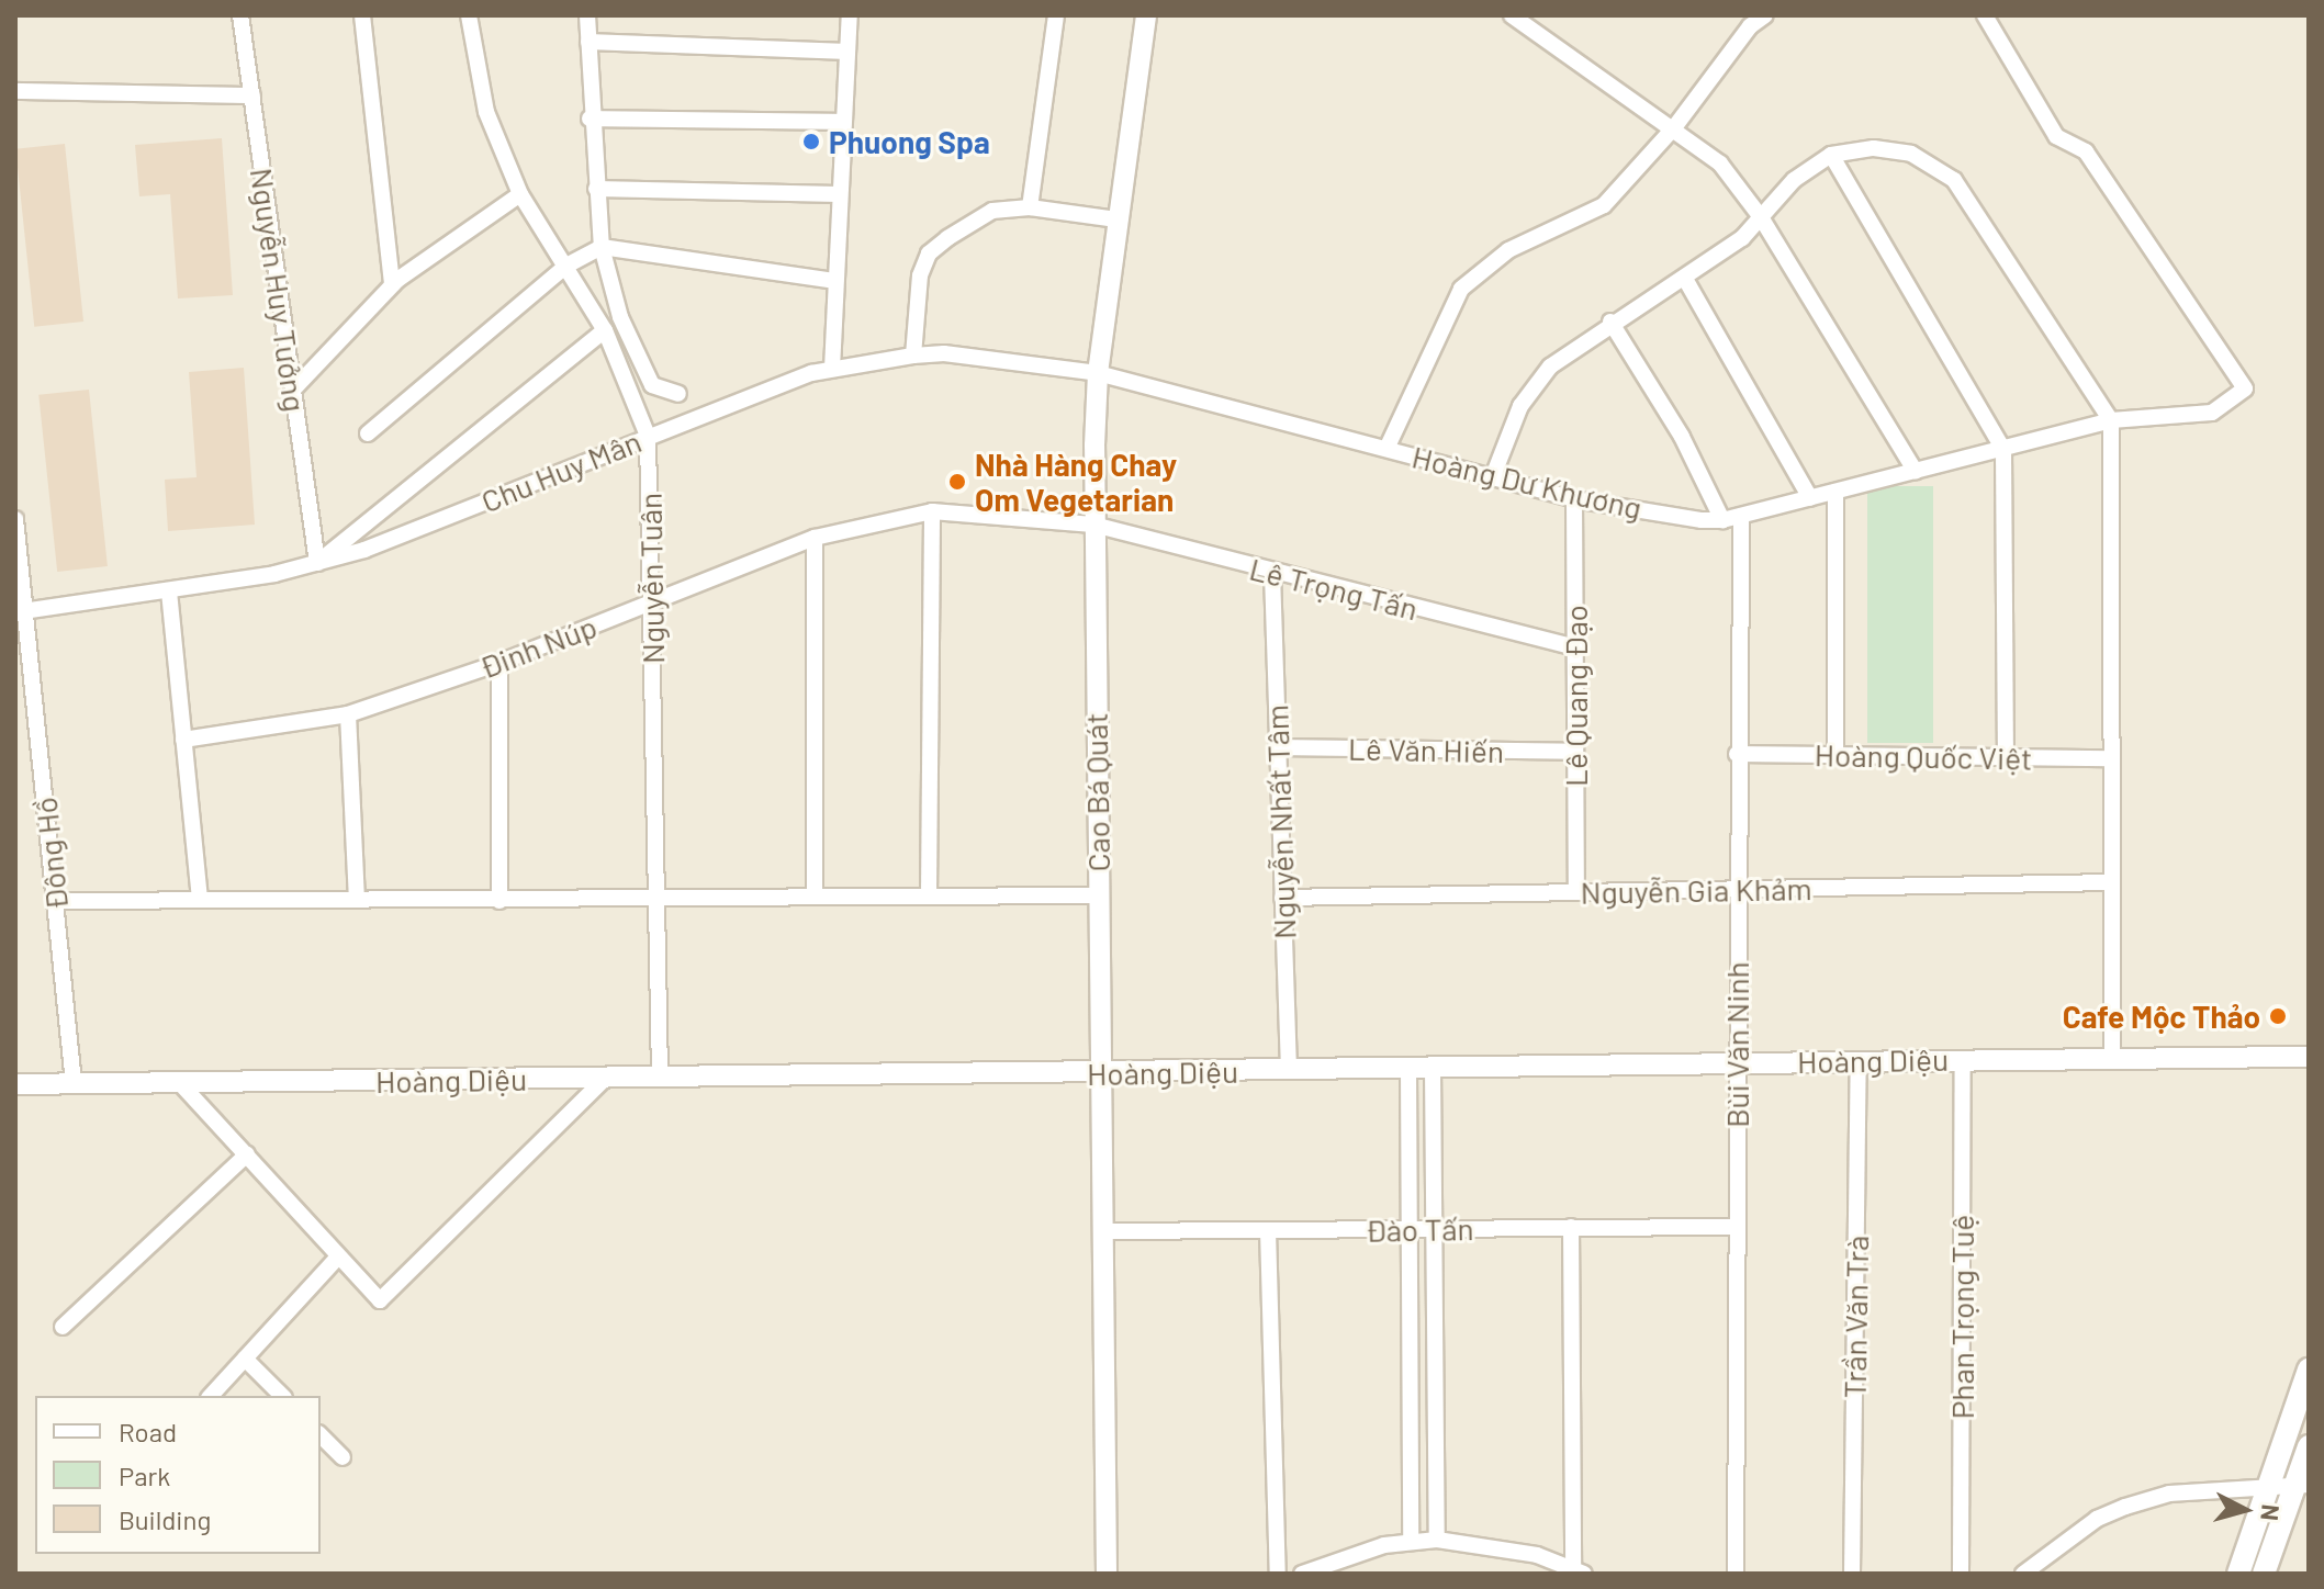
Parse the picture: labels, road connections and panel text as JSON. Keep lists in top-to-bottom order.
{
  "streets": {
    "street": [
      "Nguyễn Huy Tưởng",
      "Chu Huy Mân",
      "Hoàng Dư Khương",
      "Nguyễn Tuân",
      "Lê Trọng Tấn",
      "Đinh Núp",
      "Lê Quang Đạo",
      "Lê Văn Hiến",
      "Hoàng Quốc Việt",
      "Cao Bá Quát",
      "Nguyễn Nhất Tâm",
      "Đông Hồ",
      "Nguyễn Gia Khảm",
      "Bùi Văn Ninh",
      "Hoàng Diệu",
      "Đào Tấn",
      "Trần Văn Trà",
      "Phan Trọng Tuệ"
    ]
  },
  "crossings": [
    ["Nguyễn Huy Tưởng", "Chu Huy Mân"],
    ["Chu Huy Mân", "Hoàng Dư Khương"],
    ["Chu Huy Mân", "Nguyễn Tuân"],
    ["Chu Huy Mân", "Cao Bá Quát"],
    ["Chu Huy Mân", "Đông Hồ"],
    ["Hoàng Dư Khương", "Lê Quang Đạo"],
    ["Hoàng Dư Khương", "Cao Bá Quát"],
    ["Hoàng Dư Khương", "Bùi Văn Ninh"],
    ["Nguyễn Tuân", "Đinh Núp"],
    ["Nguyễn Tuân", "Hoàng Diệu"],
    ["Lê Trọng Tấn", "Đinh Núp"],
    ["Lê Trọng Tấn", "Lê Quang Đạo"],
    ["Lê Trọng Tấn", "Cao Bá Quát"],
    ["Lê Trọng Tấn", "Nguyễn Nhất Tâm"],
    ["Đinh Núp", "Cao Bá Quát"],
    ["Lê Quang Đạo", "Lê Văn Hiến"],
    ["Lê Quang Đạo", "Nguyễn Gia Khảm"],
    ["Lê Văn Hiến", "Nguyễn Nhất Tâm"],
    ["Hoàng Quốc Việt", "Bùi Văn Ninh"],
    ["Cao Bá Quát", "Hoàng Diệu"],
    ["Cao Bá Quát", "Đào Tấn"],
    ["Nguyễn Nhất Tâm", "Nguyễn Gia Khảm"],
    ["Nguyễn Nhất Tâm", "Hoàng Diệu"],
    ["Đông Hồ", "Hoàng Diệu"],
    ["Nguyễn Gia Khảm", "Bùi Văn Ninh"],
    ["Bùi Văn Ninh", "Hoàng Diệu"],
    ["Bùi Văn Ninh", "Đào Tấn"],
    ["Hoàng Diệu", "Trần Văn Trà"],
    ["Hoàng Diệu", "Phan Trọng Tuệ"]
  ],
  "places": ["Phuong Spa", "Nhà Hàng Chay Om Vegetarian", "Cafe Mộc Thảo"],
  "legend": ["Road", "Park", "Building"],
  "north": "right"
}
